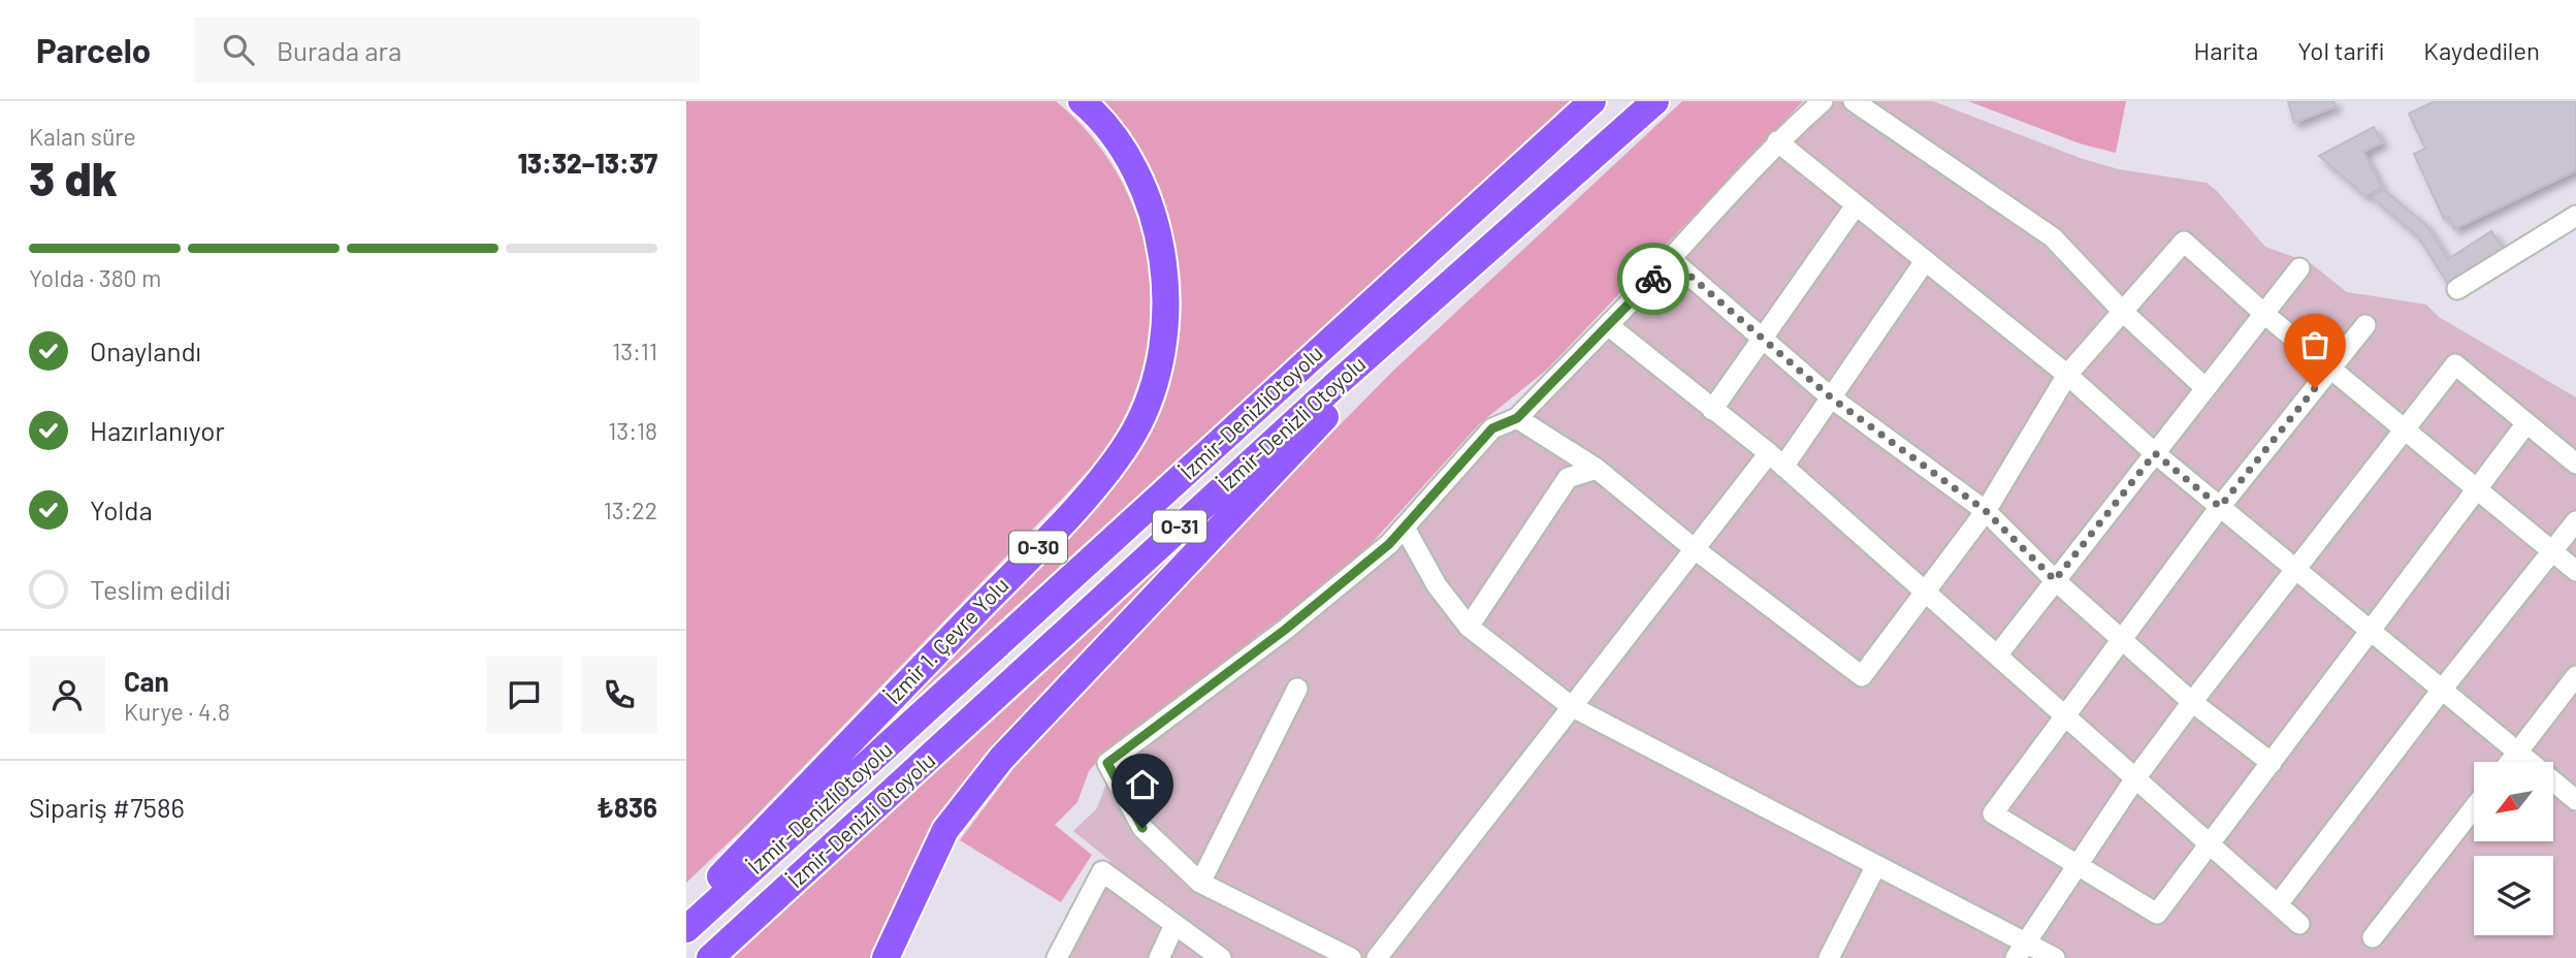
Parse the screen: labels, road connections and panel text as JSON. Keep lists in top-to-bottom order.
{
  "streets": {
    "highway": [
      "İzmir-DenizliOtoyolu",
      "İzmir-Denizli Otoyolu",
      "O-31",
      "O-30",
      "İzmir 1. Çevre Yolu"
    ]
  },
  "north": "bottom left",
  "page": {
    "header": "Parcelo",
    "search": "Burada ara",
    "nav": ["Harita", "Yol tarifi", "Kaydedilen"],
    "heading": ["3 dk", "Kalan süre", "13:32–13:37"],
    "panel": [
      "Can",
      "Kurye · 4.8",
      "Sipariş #7586",
      "₺836"
    ],
    "bar": "Yolda · 380 m",
    "list": [
      ["Onaylandı", "13:11"],
      ["Hazırlanıyor", "13:18"],
      ["Yolda", "13:22"],
      "Teslim edildi"
    ]
  }
}
